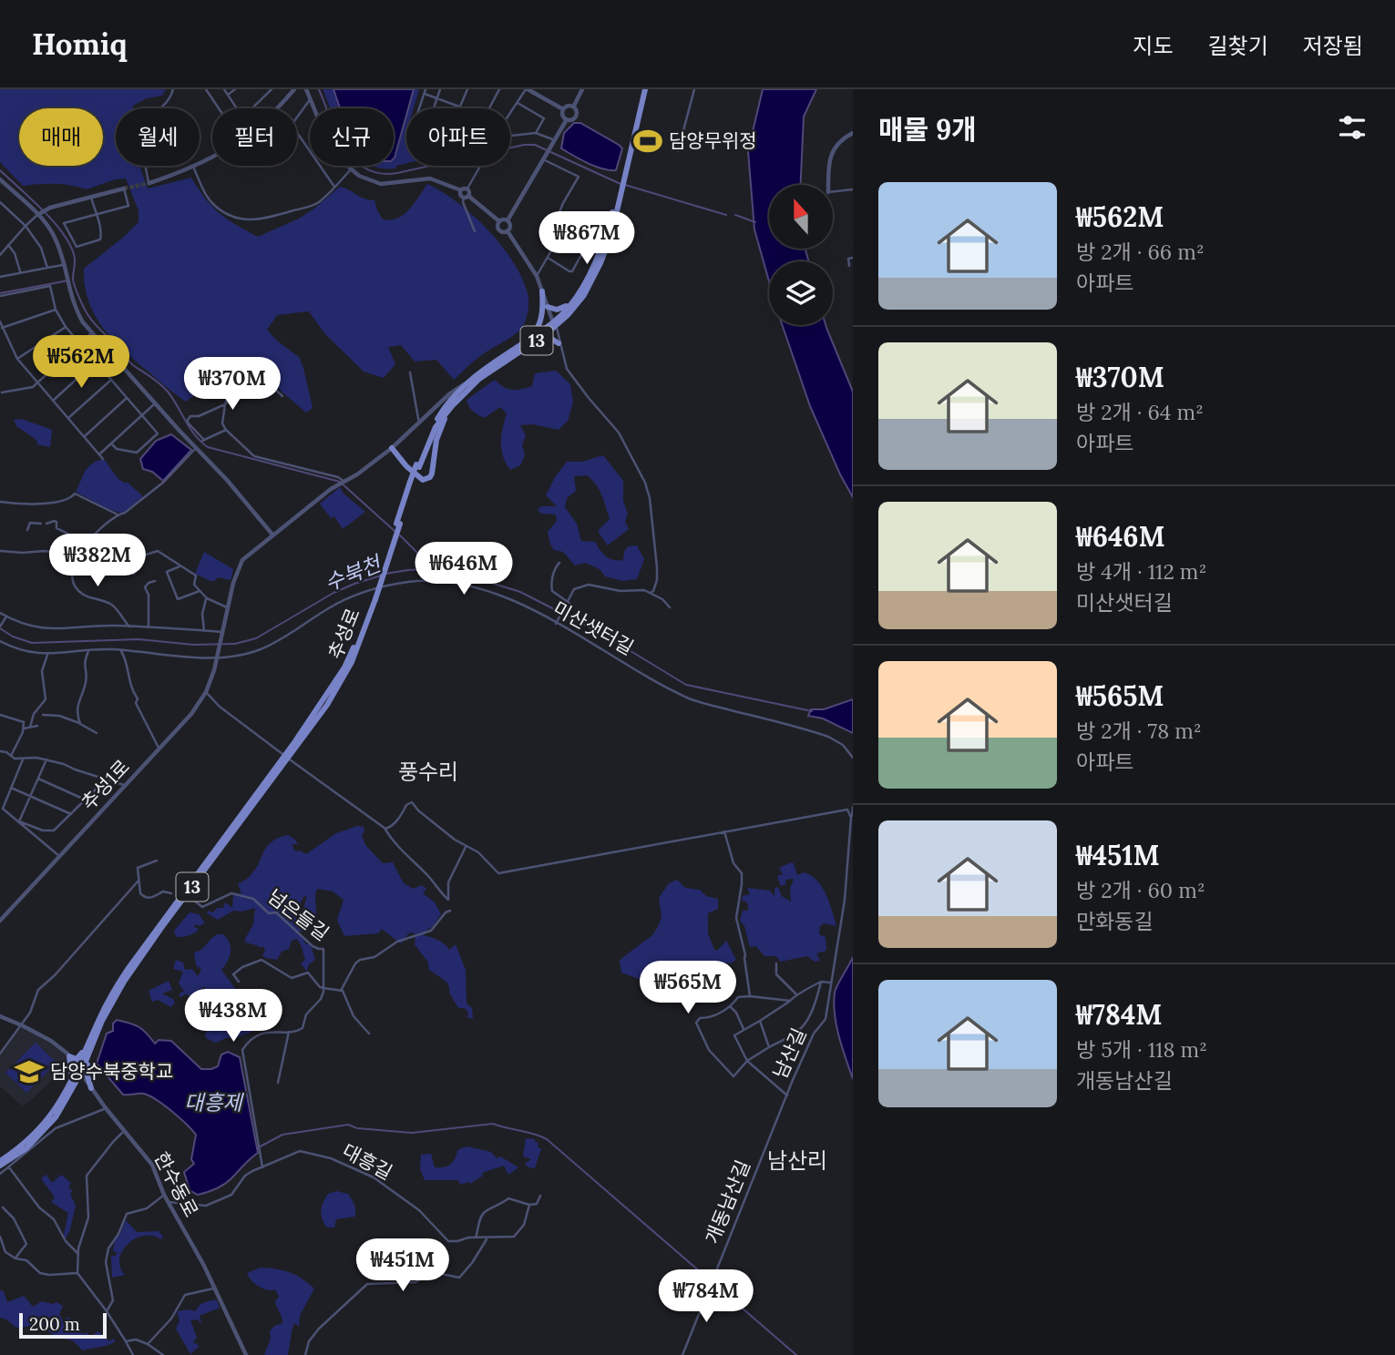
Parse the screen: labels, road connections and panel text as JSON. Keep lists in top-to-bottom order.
{
  "streets": {
    "main road": ["13", "추성로"],
    "street": [
      "미산샛터길",
      "추성1로",
      "넘은들길",
      "남산길",
      "대흥길",
      "한수동로",
      "개동남산길"
    ]
  },
  "crossings": [
    ["미산샛터길", "추성1로"],
    ["추성로", "추성1로"],
    ["추성로", "한수동로"],
    ["남산길", "개동남산길"],
    ["대흥길", "한수동로"]
  ],
  "districts": ["풍수리", "남산리"],
  "water": ["수북천", "대흥제"],
  "places": {
    "sports": ["담양무위정"],
    "school or university": ["담양수북중학교"]
  },
  "scale_bar": "200 m",
  "north": "top",
  "page": {
    "header": "Homiq",
    "nav": ["지도", "길찾기", "저장됨"],
    "heading": "매물 9개",
    "chip": [
      "매매",
      "월세",
      "필터",
      "신규",
      "아파트"
    ],
    "list": [
      {
        "name": "₩562M",
        "note": "방 2개 · 66 m² · 아파트"
      },
      {
        "name": "₩370M",
        "note": "방 2개 · 64 m² · 아파트"
      },
      {
        "name": "₩646M",
        "note": "방 4개 · 112 m² · 미산샛터길"
      },
      {
        "name": "₩565M",
        "note": "방 2개 · 78 m² · 아파트"
      },
      {
        "name": "₩451M",
        "note": "방 2개 · 60 m² · 만화동길"
      },
      {
        "name": "₩784M",
        "note": "방 5개 · 118 m² · 개동남산길"
      }
    ],
    "price": [
      "₩867M",
      "₩562M",
      "₩370M",
      "₩382M",
      "₩646M",
      "₩565M",
      "₩438M",
      "₩451M",
      "₩784M"
    ],
    "scale": "200 m"
  }
}
